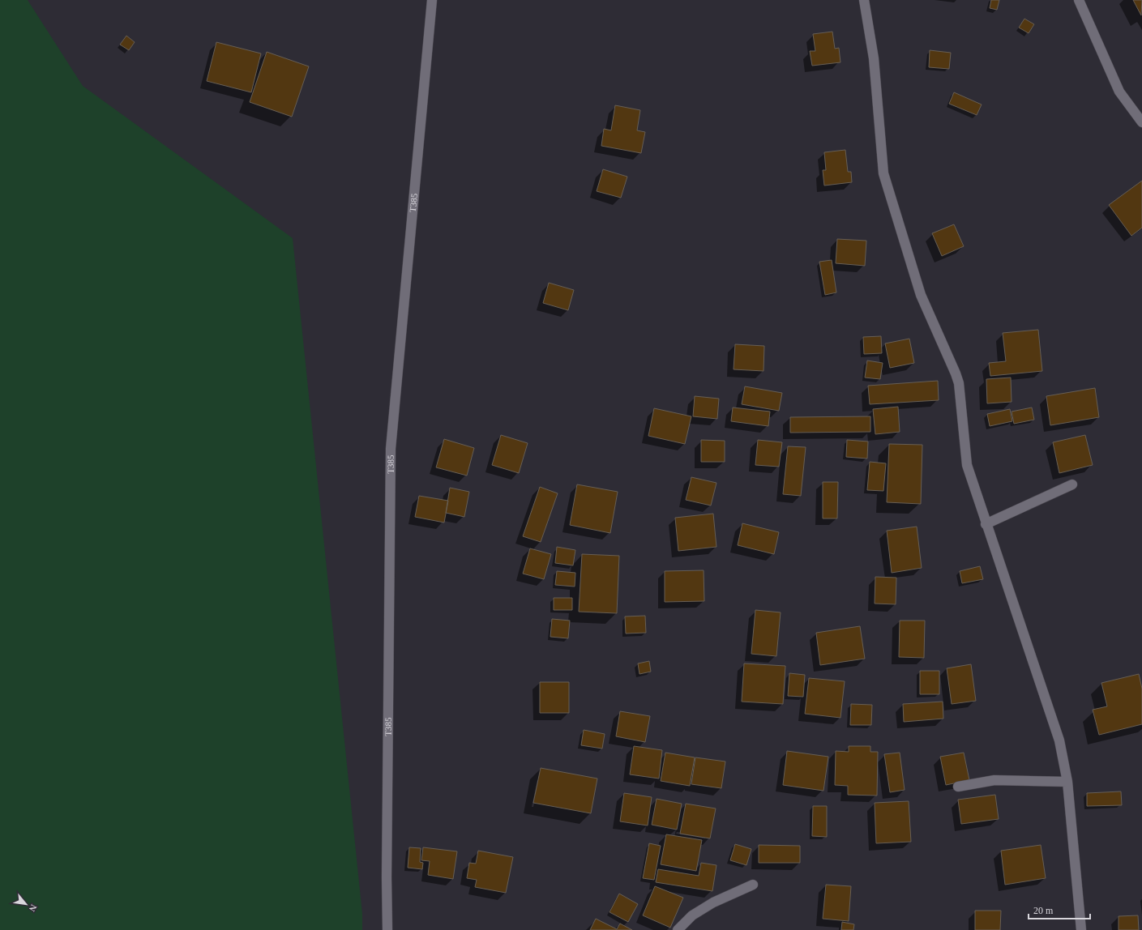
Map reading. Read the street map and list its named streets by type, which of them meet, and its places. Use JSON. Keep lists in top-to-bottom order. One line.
{"streets":{"street":["T385"]},"scale_bar":"20 m","north":"bottom right"}
